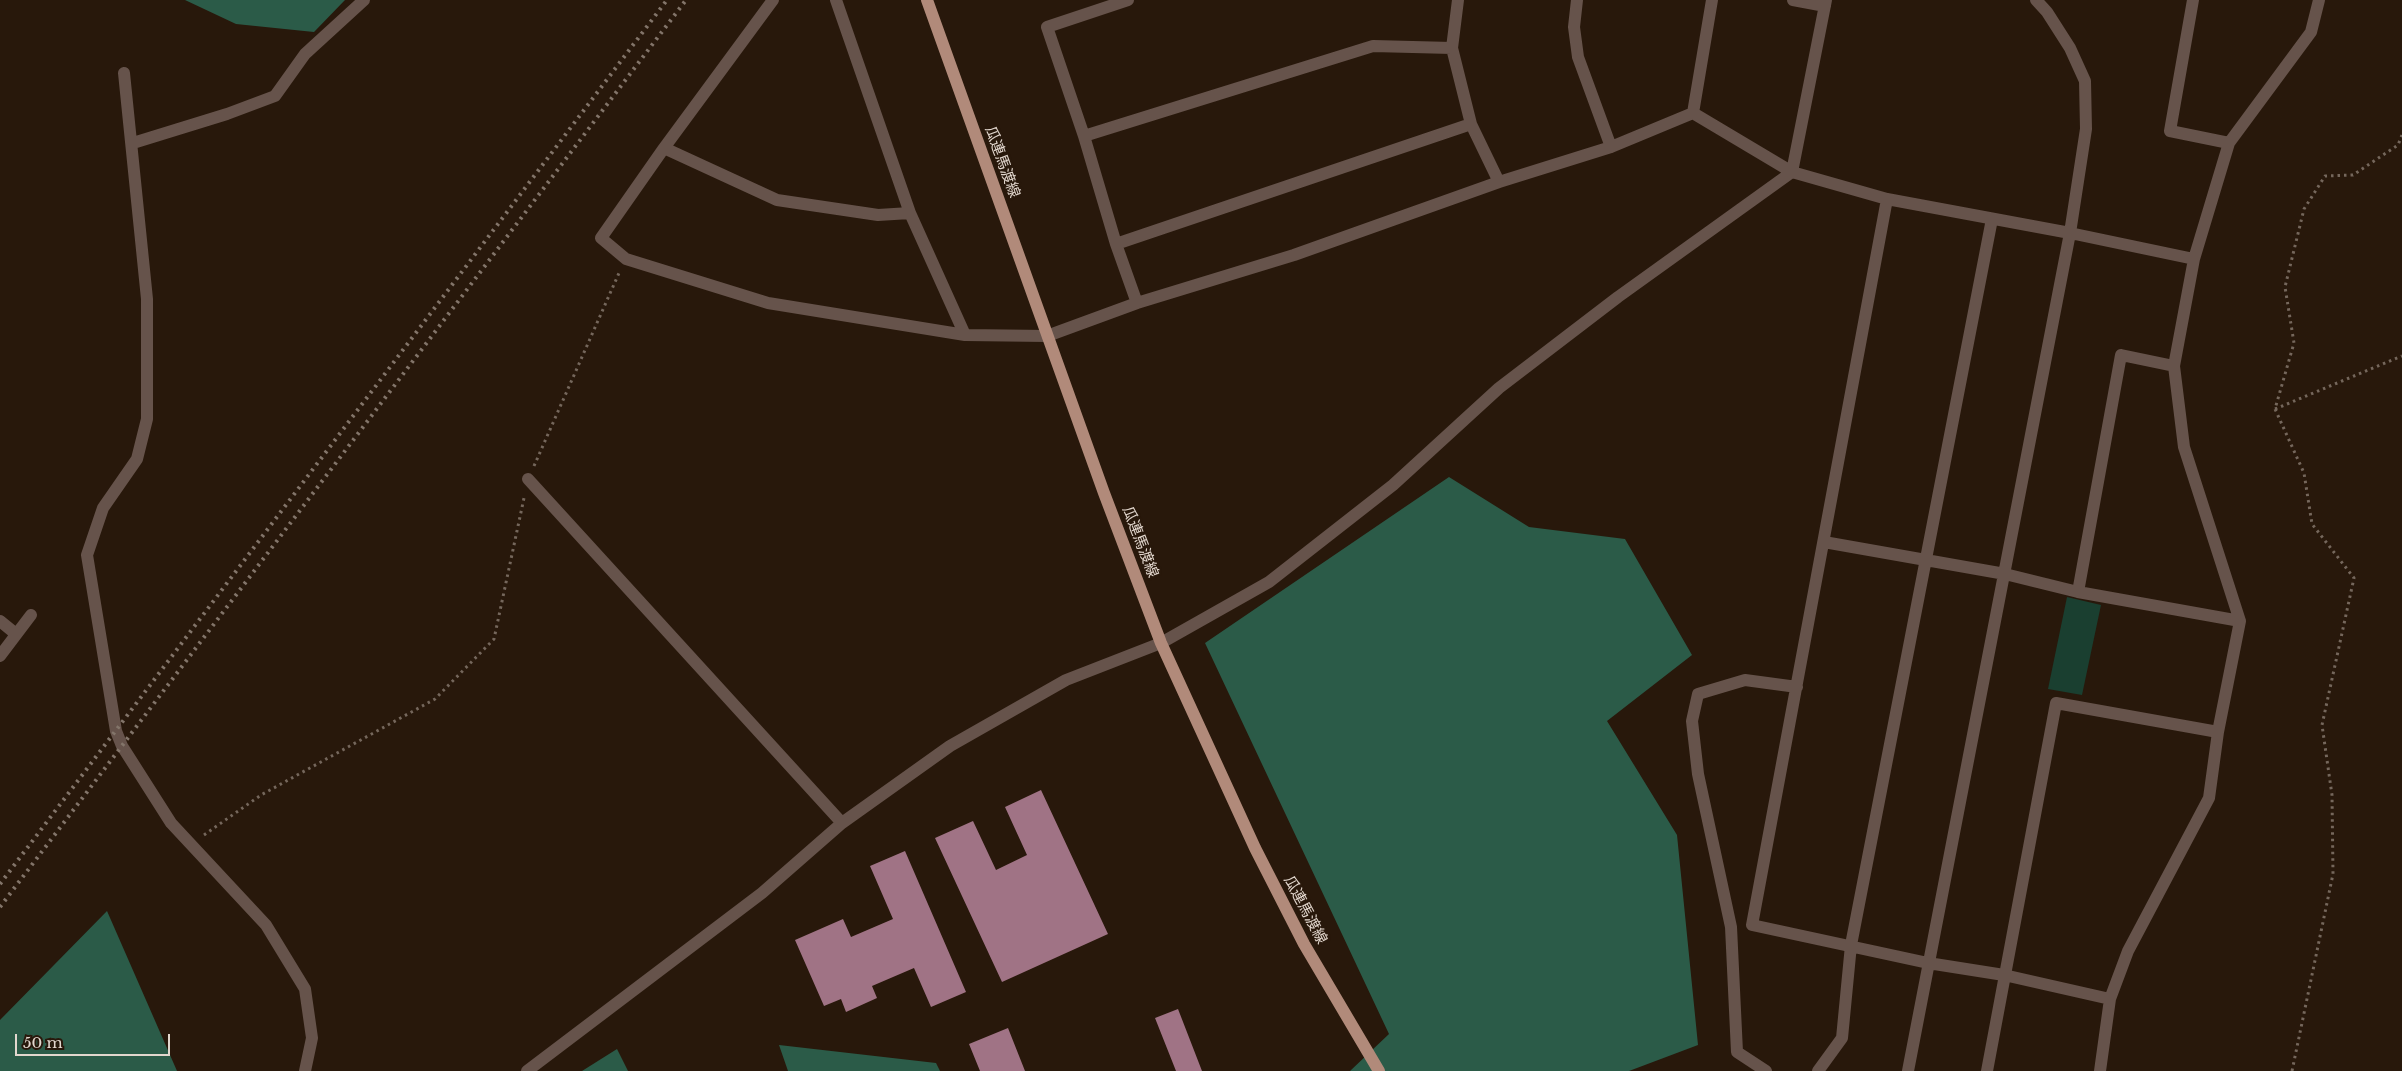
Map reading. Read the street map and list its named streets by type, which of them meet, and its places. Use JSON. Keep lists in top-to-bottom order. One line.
{"streets":{"main road":["瓜連馬渡線"]},"scale_bar":"50 m"}
